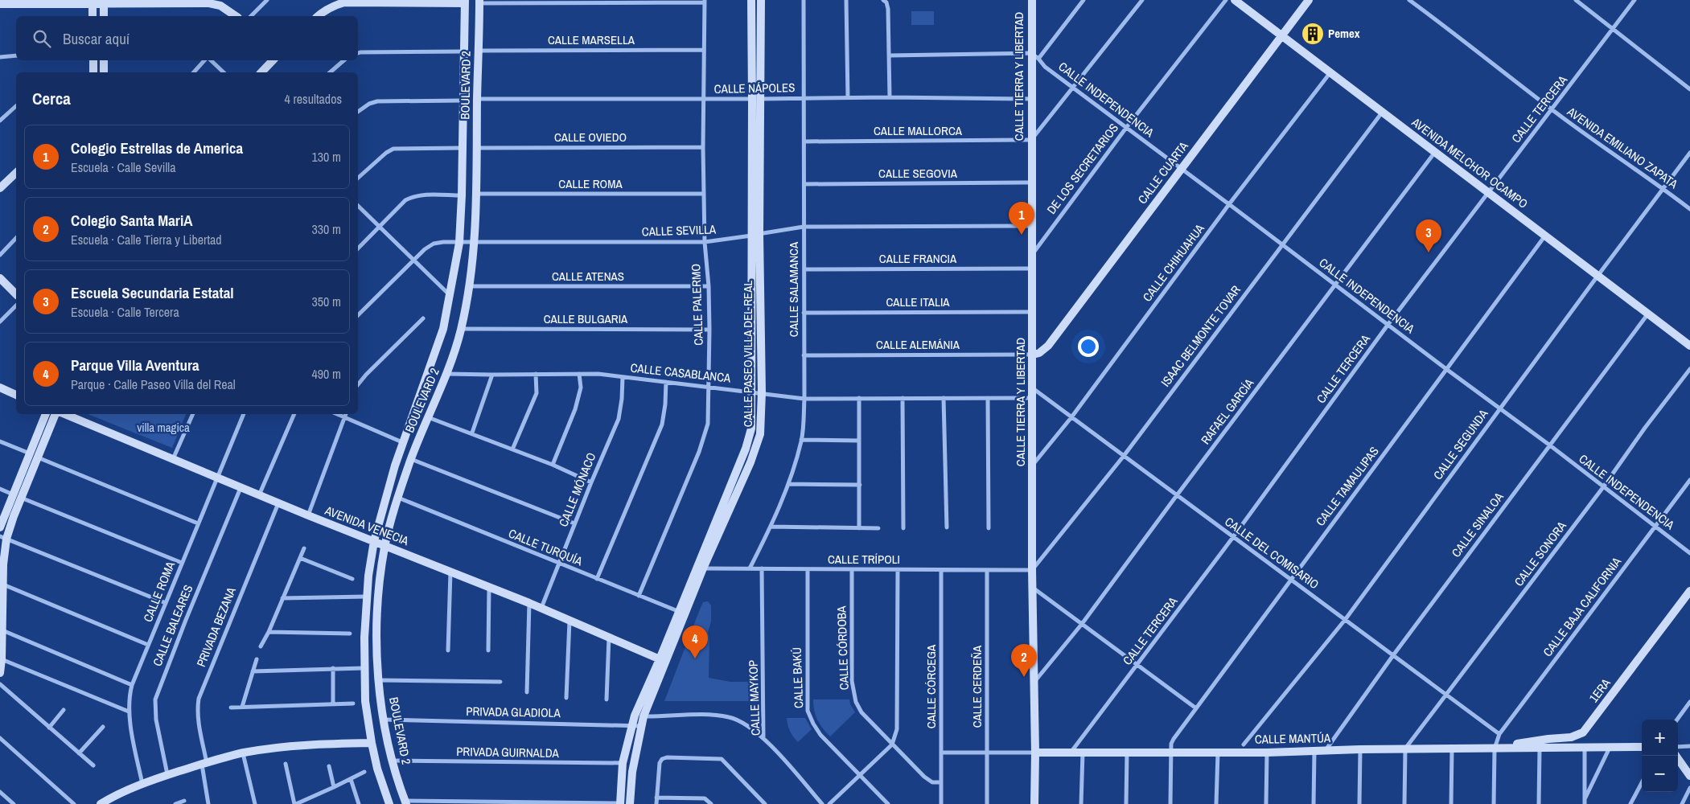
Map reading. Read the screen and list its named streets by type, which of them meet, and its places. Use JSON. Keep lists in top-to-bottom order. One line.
{"streets":{"street":["CALLE MARSELLA","CALLE TIERRA Y LIBERTAD","BOULEVARD 2","CALLE NÁPOLES","CALLE INDEPENDENCIA","CALLE TERCERA","CALLE MALLORCA","CALLE OVIEDO","AVENIDA EMILIANO ZAPATA","AVENIDA MELCHOR OCAMPO","DE LOS SECRETARIOS","CALLE CUARTA","CALLE SEGOVIA","CALLE ROMA","CALLE SEVILLA","CALLE FRANCIA","CALLE CHIHUAHUA","CALLE ATENAS","CALLE SALAMANCA","CALLE ITALIA","CALLE PALERMO","CALLE BULGARIA","ISAAC BELMONTE TOVAR","CALLE ALEMÁNIA","CALLE PASEO VILLA DEL REAL","CALLE CASABLANCA","RAFAEL GARCÍA","CALLE SEGUNDA","CALLE TAMAULIPAS","CALLE MÓNACO","CALLE SINALOA","AVENIDA VENECIA","CALLE TURQUÍA","CALLE DEL COMISARIO","CALLE SONORA","CALLE TRÍPOLI","CALLE BAJA CALIFORNIA","CALLE BALEARES","PRIVADA BEZANA","CALLE CÓRDOBA","CALLE BAKÚ","CALLE CÓRCEGA","CALLE CERDEÑA","1ERA","CALLE MAYKOP","PRIVADA GLADIOLA","CALLE MANTÚA","PRIVADA GUIRNALDA"]},"crossings":[["CALLE MARSELLA","BOULEVARD 2"],["CALLE MARSELLA","CALLE PALERMO"],["CALLE TIERRA Y LIBERTAD","CALLE NÁPOLES"],["CALLE TIERRA Y LIBERTAD","CALLE INDEPENDENCIA"],["CALLE TIERRA Y LIBERTAD","CALLE MALLORCA"],["CALLE TIERRA Y LIBERTAD","DE LOS SECRETARIOS"],["CALLE TIERRA Y LIBERTAD","CALLE CUARTA"],["CALLE TIERRA Y LIBERTAD","CALLE SEGOVIA"],["CALLE TIERRA Y LIBERTAD","CALLE SEVILLA"],["CALLE TIERRA Y LIBERTAD","CALLE FRANCIA"],["CALLE TIERRA Y LIBERTAD","CALLE CHIHUAHUA"],["CALLE TIERRA Y LIBERTAD","CALLE ITALIA"],["CALLE TIERRA Y LIBERTAD","ISAAC BELMONTE TOVAR"],["CALLE TIERRA Y LIBERTAD","CALLE ALEMÁNIA"],["CALLE TIERRA Y LIBERTAD","CALLE CASABLANCA"],["CALLE TIERRA Y LIBERTAD","RAFAEL GARCÍA"],["CALLE TIERRA Y LIBERTAD","CALLE DEL COMISARIO"],["CALLE TIERRA Y LIBERTAD","CALLE TRÍPOLI"],["CALLE TIERRA Y LIBERTAD","CALLE MANTÚA"],["BOULEVARD 2","CALLE NÁPOLES"],["BOULEVARD 2","CALLE OVIEDO"],["BOULEVARD 2","CALLE ROMA"],["BOULEVARD 2","CALLE SEVILLA"],["BOULEVARD 2","CALLE ATENAS"],["BOULEVARD 2","CALLE BULGARIA"],["BOULEVARD 2","CALLE CASABLANCA"],["BOULEVARD 2","AVENIDA VENECIA"],["BOULEVARD 2","CALLE TURQUÍA"],["BOULEVARD 2","PRIVADA GLADIOLA"],["BOULEVARD 2","PRIVADA GUIRNALDA"],["CALLE NÁPOLES","CALLE SALAMANCA"],["CALLE NÁPOLES","CALLE PALERMO"],["CALLE NÁPOLES","CALLE PASEO VILLA DEL REAL"],["CALLE INDEPENDENCIA","CALLE TERCERA"],["CALLE INDEPENDENCIA","DE LOS SECRETARIOS"],["CALLE INDEPENDENCIA","CALLE CUARTA"],["CALLE INDEPENDENCIA","CALLE CHIHUAHUA"],["CALLE INDEPENDENCIA","ISAAC BELMONTE TOVAR"],["CALLE INDEPENDENCIA","RAFAEL GARCÍA"],["CALLE INDEPENDENCIA","CALLE SEGUNDA"],["CALLE INDEPENDENCIA","CALLE TAMAULIPAS"],["CALLE INDEPENDENCIA","CALLE SINALOA"],["CALLE INDEPENDENCIA","CALLE SONORA"],["CALLE INDEPENDENCIA","CALLE BAJA CALIFORNIA"],["CALLE TERCERA","AVENIDA EMILIANO ZAPATA"],["CALLE TERCERA","AVENIDA MELCHOR OCAMPO"],["CALLE TERCERA","CALLE DEL COMISARIO"],["CALLE TERCERA","CALLE MANTÚA"],["CALLE MALLORCA","CALLE SALAMANCA"],["CALLE OVIEDO","CALLE PALERMO"],["AVENIDA EMILIANO ZAPATA","CALLE SEGUNDA"],["AVENIDA MELCHOR OCAMPO","CALLE CUARTA"],["AVENIDA MELCHOR OCAMPO","CALLE CHIHUAHUA"],["AVENIDA MELCHOR OCAMPO","ISAAC BELMONTE TOVAR"],["AVENIDA MELCHOR OCAMPO","RAFAEL GARCÍA"],["AVENIDA MELCHOR OCAMPO","CALLE SEGUNDA"],["AVENIDA MELCHOR OCAMPO","CALLE TAMAULIPAS"],["AVENIDA MELCHOR OCAMPO","CALLE SINALOA"],["CALLE CUARTA","CALLE ALEMÁNIA"],["CALLE SEGOVIA","CALLE SALAMANCA"],["CALLE ROMA","CALLE PALERMO"],["CALLE ROMA","AVENIDA VENECIA"],["CALLE SEVILLA","CALLE SALAMANCA"],["CALLE SEVILLA","CALLE PALERMO"],["CALLE SEVILLA","CALLE PASEO VILLA DEL REAL"],["CALLE FRANCIA","CALLE SALAMANCA"],["CALLE CHIHUAHUA","CALLE DEL COMISARIO"],["CALLE ATENAS","CALLE PALERMO"],["CALLE SALAMANCA","CALLE ITALIA"],["CALLE SALAMANCA","CALLE ALEMÁNIA"],["CALLE SALAMANCA","CALLE CASABLANCA"],["CALLE SALAMANCA","CALLE TRÍPOLI"],["CALLE PALERMO","CALLE BULGARIA"],["CALLE PALERMO","CALLE CASABLANCA"],["CALLE PALERMO","CALLE TURQUÍA"],["ISAAC BELMONTE TOVAR","CALLE DEL COMISARIO"],["ISAAC BELMONTE TOVAR","CALLE TRÍPOLI"],["CALLE PASEO VILLA DEL REAL","CALLE CASABLANCA"],["CALLE PASEO VILLA DEL REAL","AVENIDA VENECIA"],["CALLE PASEO VILLA DEL REAL","CALLE TURQUÍA"],["CALLE PASEO VILLA DEL REAL","CALLE TRÍPOLI"],["CALLE PASEO VILLA DEL REAL","PRIVADA GLADIOLA"],["CALLE PASEO VILLA DEL REAL","PRIVADA GUIRNALDA"],["CALLE CASABLANCA","CALLE MÓNACO"],["RAFAEL GARCÍA","CALLE DEL COMISARIO"],["CALLE SEGUNDA","CALLE DEL COMISARIO"],["CALLE TAMAULIPAS","CALLE DEL COMISARIO"],["CALLE TAMAULIPAS","CALLE MANTÚA"],["CALLE MÓNACO","AVENIDA VENECIA"],["CALLE MÓNACO","CALLE TURQUÍA"],["CALLE SINALOA","CALLE DEL COMISARIO"],["CALLE SINALOA","CALLE MANTÚA"],["AVENIDA VENECIA","CALLE BALEARES"],["AVENIDA VENECIA","PRIVADA BEZANA"],["CALLE DEL COMISARIO","CALLE SONORA"],["CALLE DEL COMISARIO","CALLE BAJA CALIFORNIA"],["CALLE SONORA","CALLE MANTÚA"],["CALLE TRÍPOLI","CALLE CÓRDOBA"],["CALLE TRÍPOLI","CALLE BAKÚ"],["CALLE TRÍPOLI","CALLE CÓRCEGA"],["CALLE TRÍPOLI","CALLE CERDEÑA"],["CALLE TRÍPOLI","CALLE MAYKOP"],["CALLE BAJA CALIFORNIA","1ERA"],["CALLE BAJA CALIFORNIA","CALLE MANTÚA"],["CALLE CÓRDOBA","CALLE CÓRCEGA"],["CALLE CÓRCEGA","CALLE MANTÚA"],["CALLE CERDEÑA","CALLE MANTÚA"],["1ERA","CALLE MANTÚA"]],"parks":["villa magica"],"places":{"building":["Pemex"]},"page":{"search":"Buscar aquí","heading":["Cerca","4 resultados"],"list":[{"mark":"1","name":"Colegio Estrellas de America","note":"Escuela · Calle Sevilla","value":"130 m"},{"mark":"2","name":"Colegio Santa MariA","note":"Escuela · Calle Tierra y Libertad","value":"330 m"},{"mark":"3","name":"Escuela Secundaria Estatal","note":"Escuela · Calle Tercera","value":"350 m"},{"mark":"4","name":"Parque Villa Aventura","note":"Parque · Calle Paseo Villa del Real","value":"490 m"}],"pins":["1","3","4","2"],"map_buttons":["+","−"]}}
